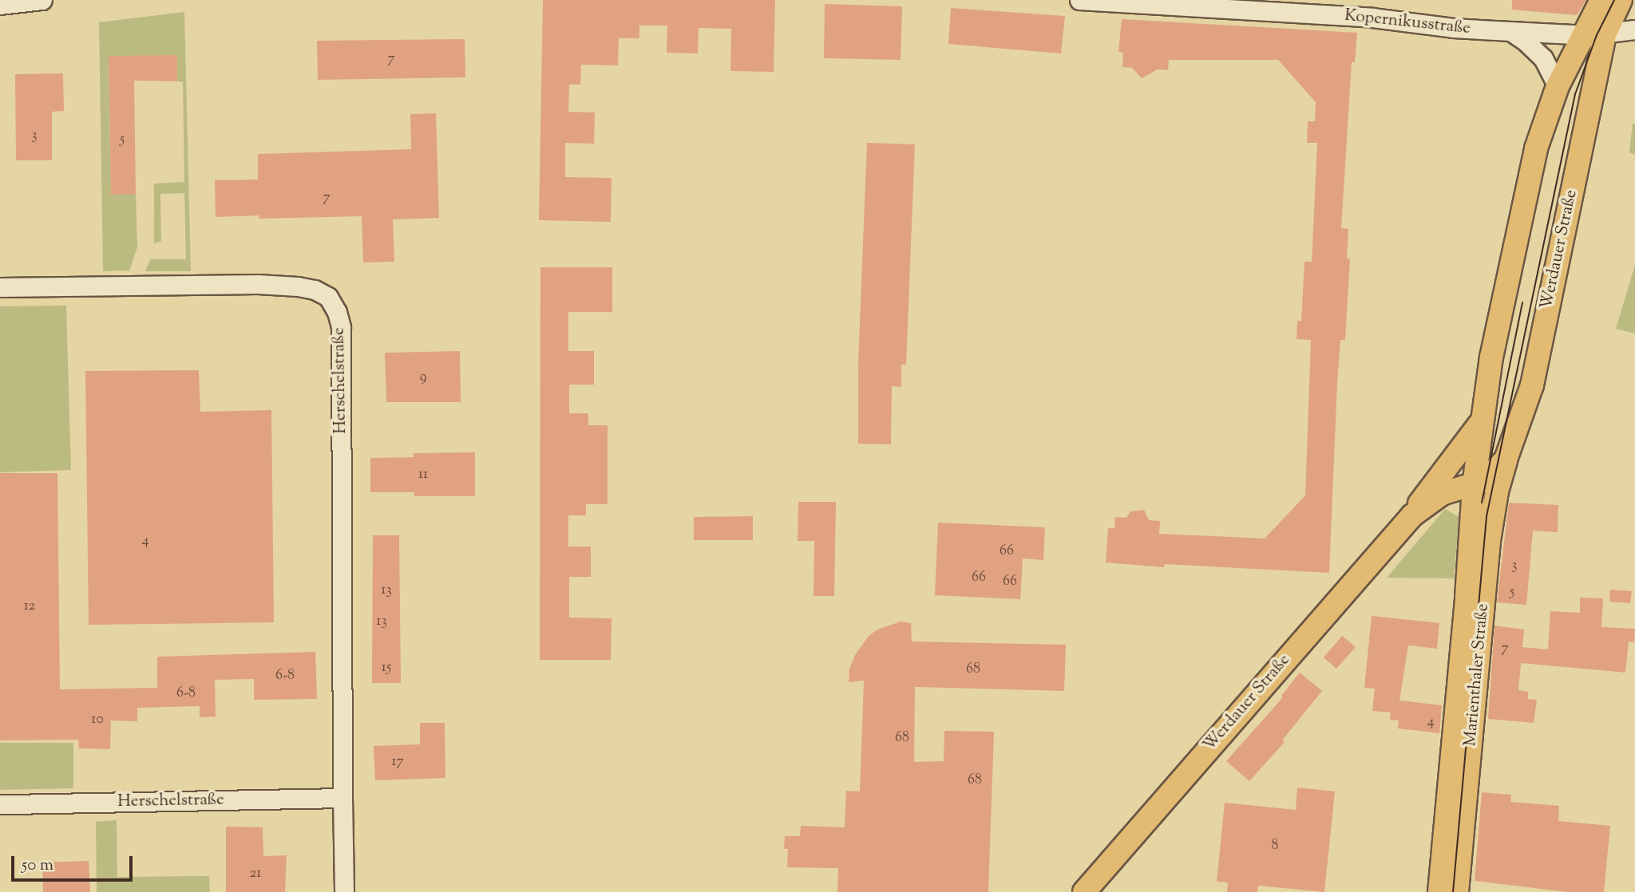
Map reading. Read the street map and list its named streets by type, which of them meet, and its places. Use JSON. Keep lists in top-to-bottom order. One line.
{"streets":{"main road":["Werdauer Straße","Marienthaler Straße"],"street":["Kopernikusstraße","Herschelstraße"]},"crossings":[["Kopernikusstraße","Werdauer Straße"],["Werdauer Straße","Marienthaler Straße"]],"house_numbers":["7","3","5","7","9","11","4","66","3","66","66","13","5","12","13","7","15","68","6-8","6-8","10","4","68","17","68","8","21"],"scale_bar":"50 m"}
